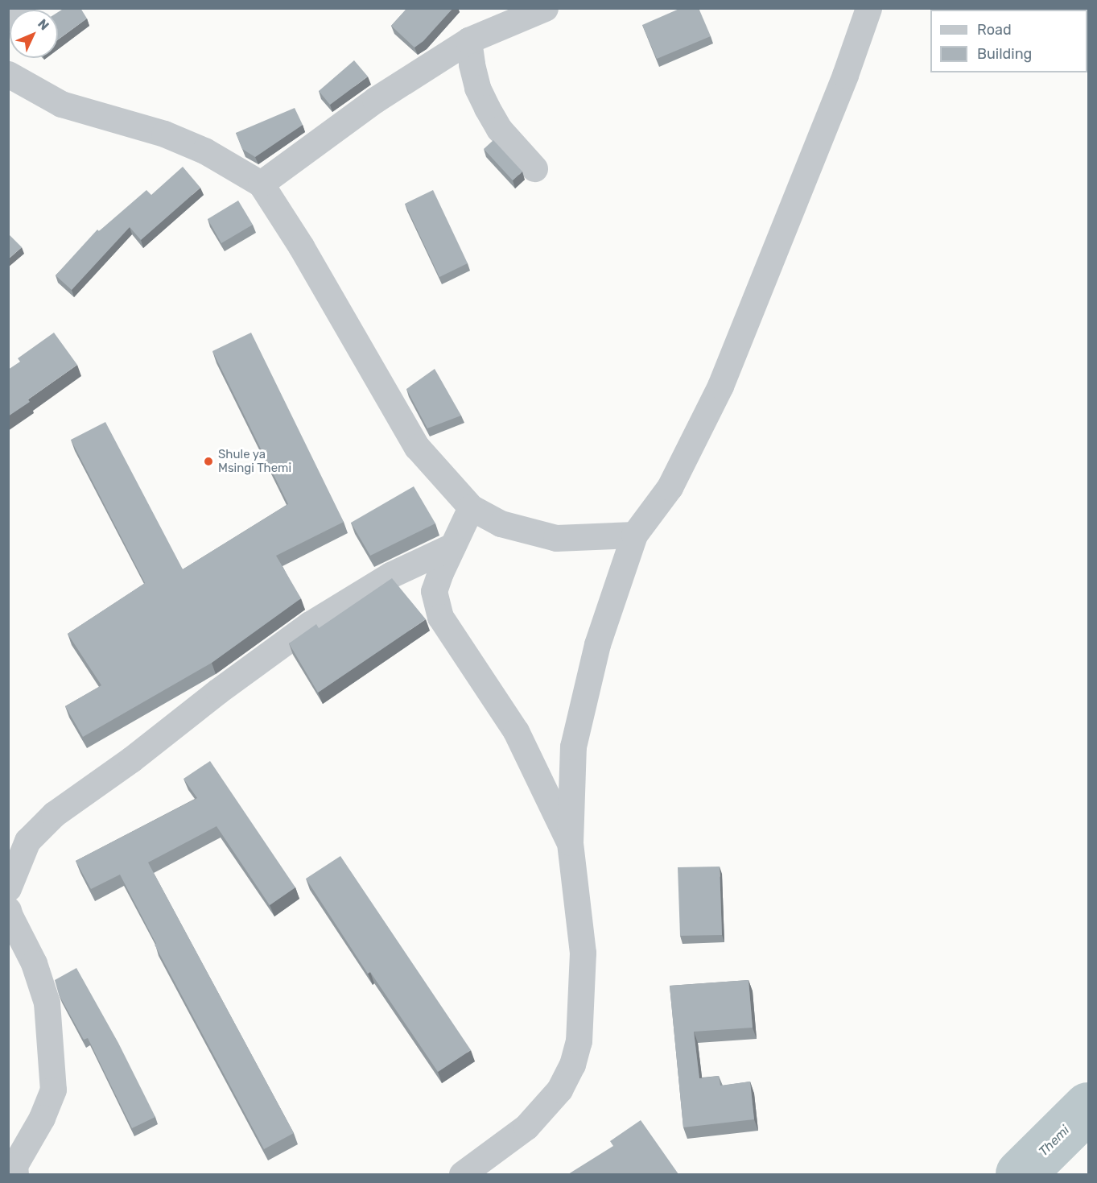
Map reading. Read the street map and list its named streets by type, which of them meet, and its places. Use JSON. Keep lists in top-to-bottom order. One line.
{"water":["Themi"],"places":["Shule ya Msingi Themi"],"legend":["Road","Building"],"north":"top right"}
